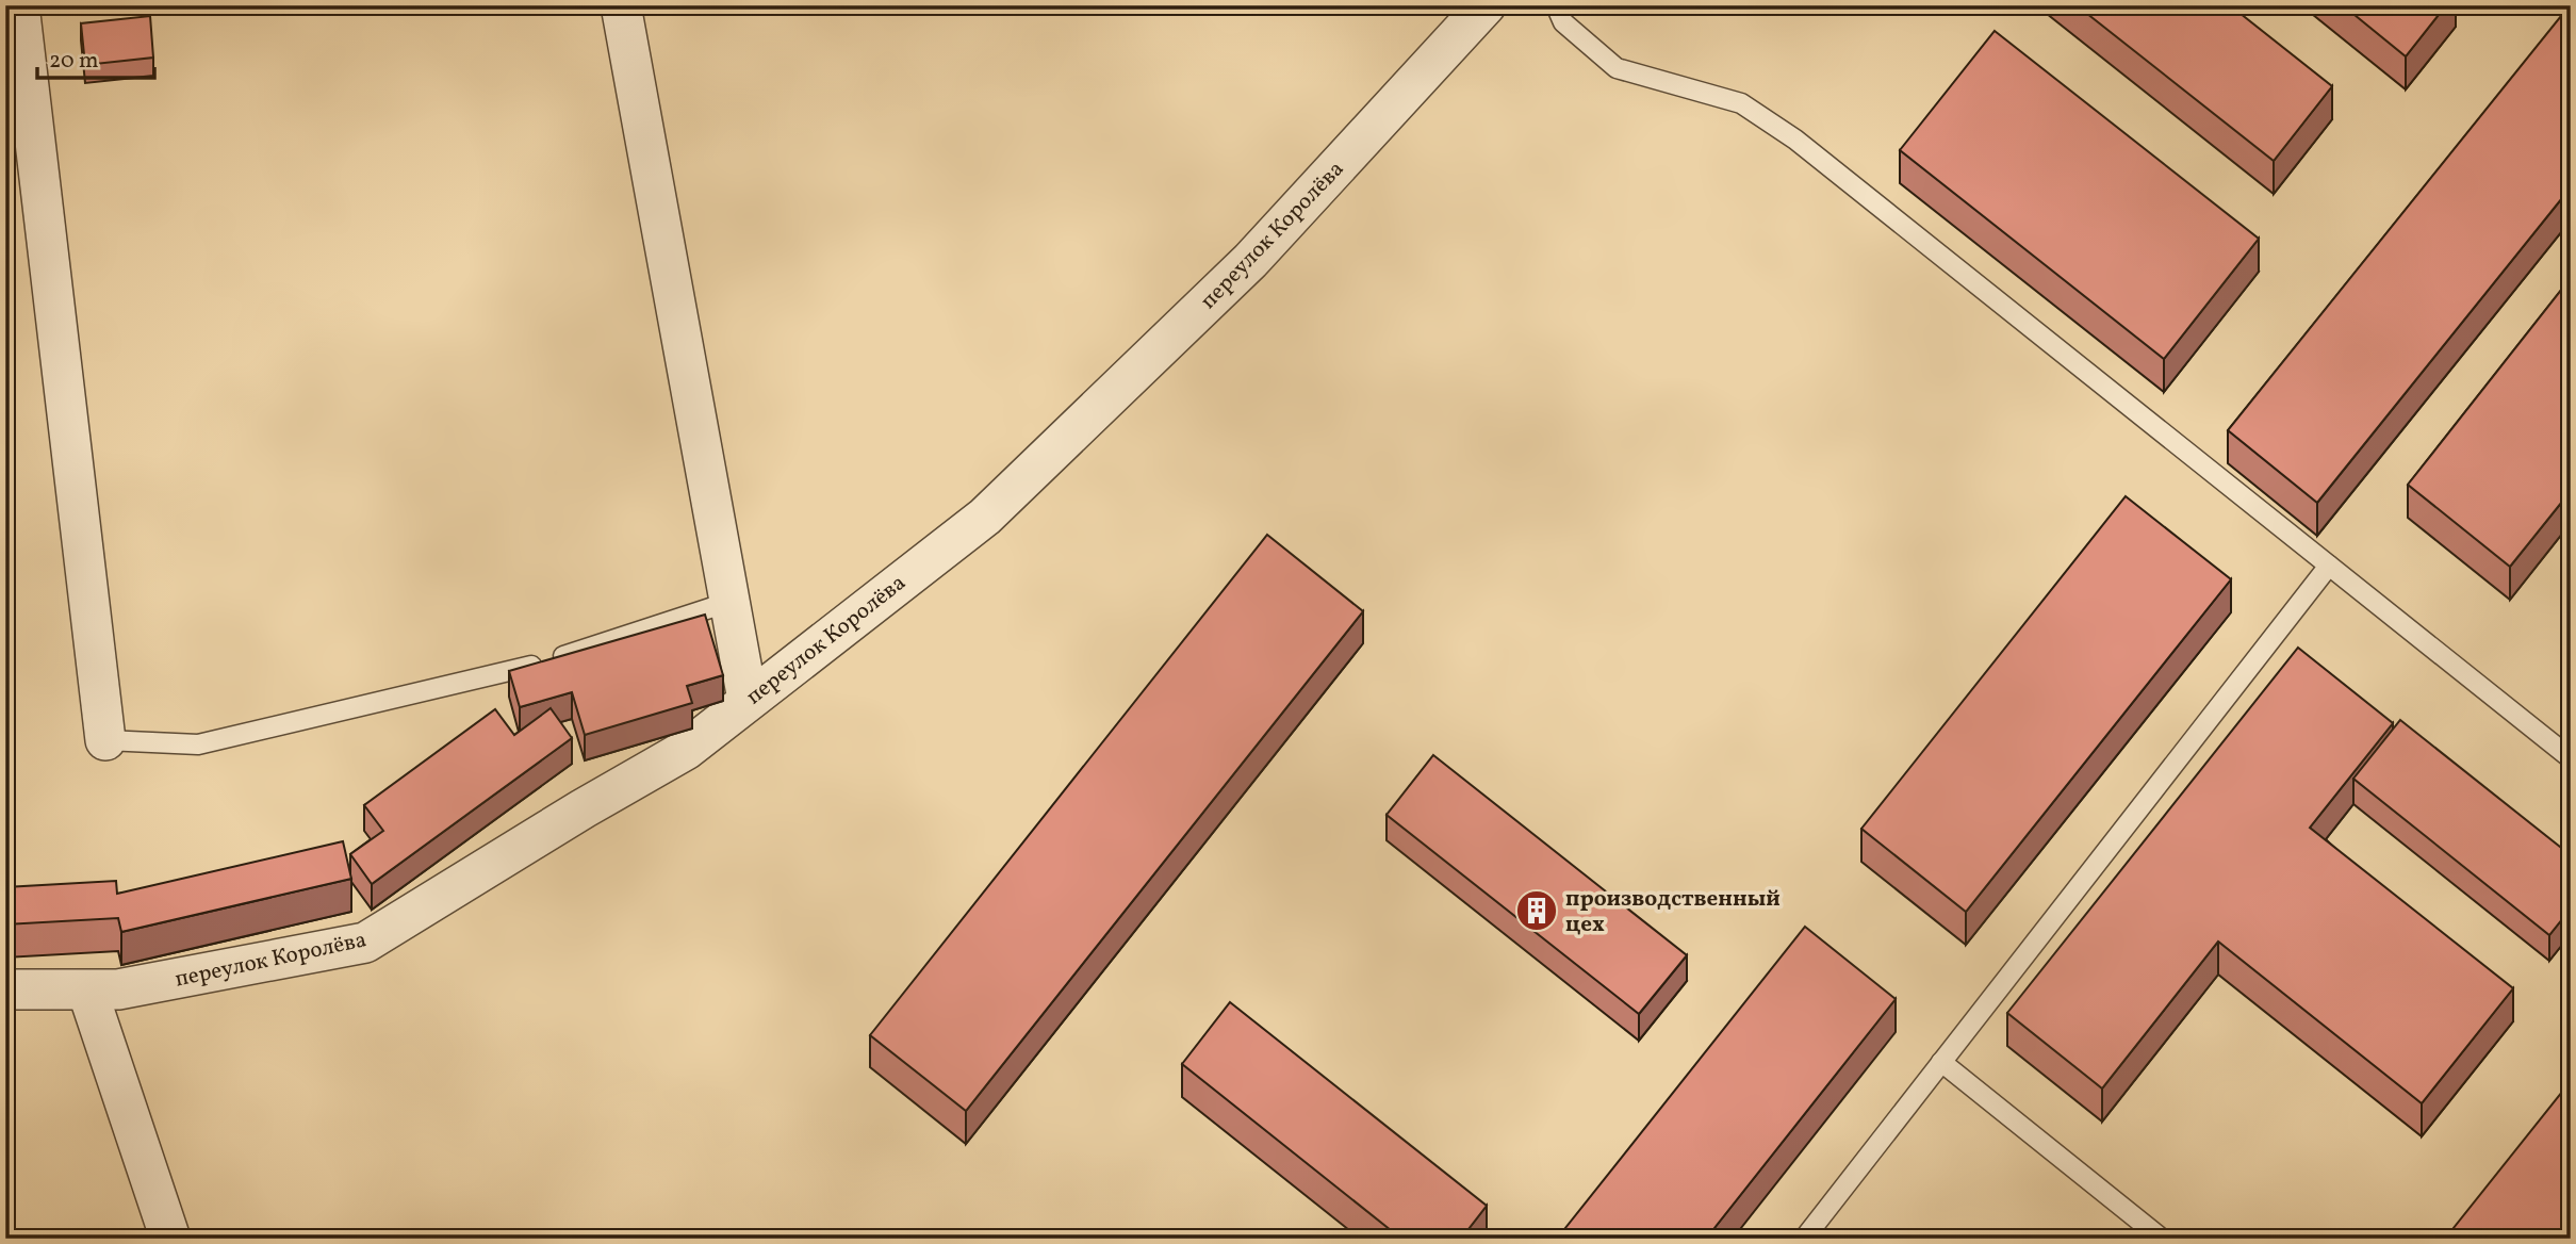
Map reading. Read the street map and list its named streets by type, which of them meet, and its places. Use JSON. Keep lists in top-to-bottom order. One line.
{"streets":{"street":["переулок Королёва"]},"places":{"building":["производственный цех"]},"scale_bar":"20 m"}
